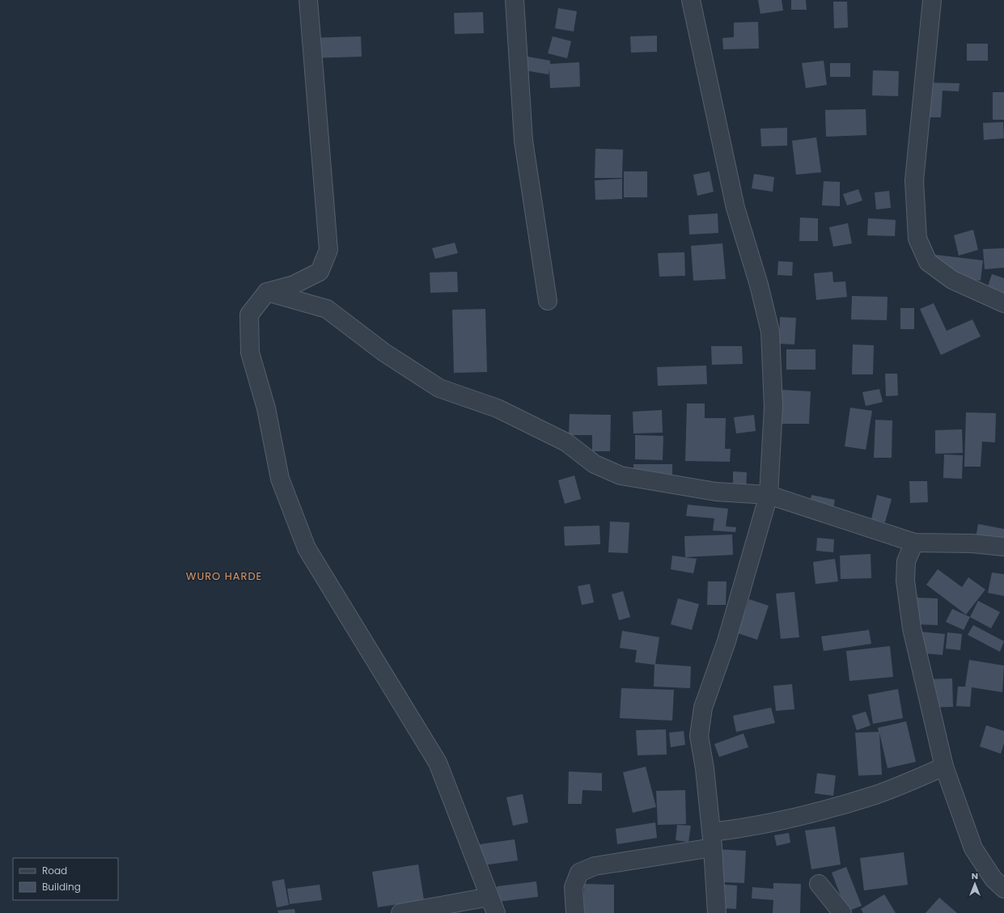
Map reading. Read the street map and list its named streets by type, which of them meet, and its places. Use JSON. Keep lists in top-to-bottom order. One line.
{"districts":["WURO HARDE"],"legend":["Road","Building"],"north":"top"}
